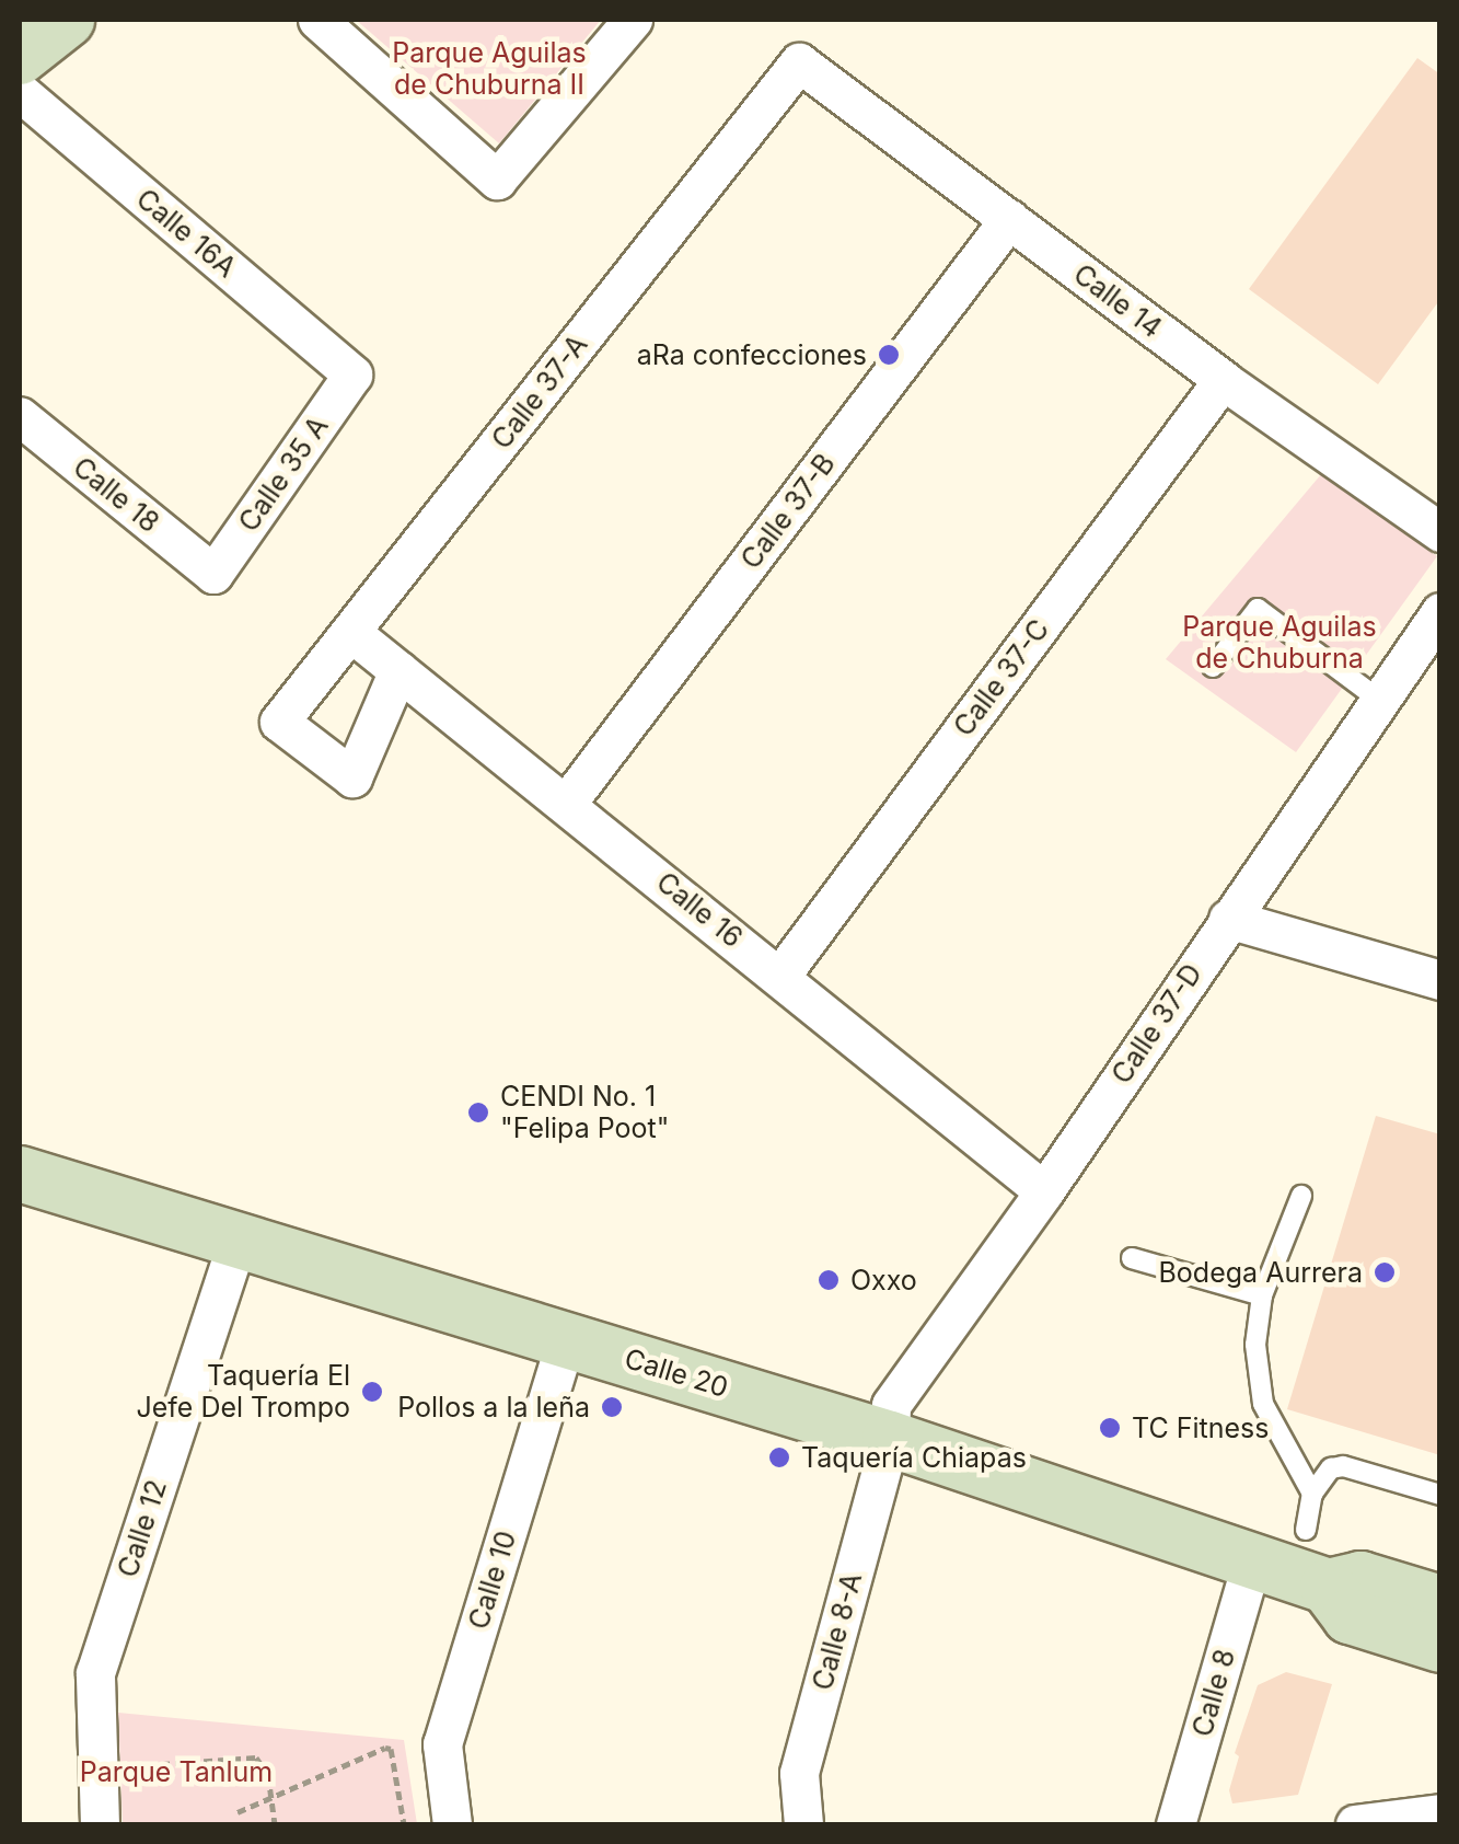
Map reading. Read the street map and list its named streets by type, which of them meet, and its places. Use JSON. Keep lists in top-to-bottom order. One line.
{"streets":{"street":["Calle 16A","Calle 14","Calle 37-A","Calle 35 A","Calle 18","Calle 37-B","Calle 37-C","Calle 16","Calle 37-D","Calle 20","Calle 12","Calle 10","Calle 8-A","Calle 8"]},"crossings":[["Calle 16A","Calle 35 A"],["Calle 14","Calle 37-A"],["Calle 14","Calle 37-B"],["Calle 14","Calle 37-C"],["Calle 37-A","Calle 16"],["Calle 35 A","Calle 18"],["Calle 37-B","Calle 16"],["Calle 37-C","Calle 16"],["Calle 16","Calle 37-D"],["Calle 37-D","Calle 20"],["Calle 37-D","Calle 8-A"],["Calle 20","Calle 12"],["Calle 20","Calle 10"],["Calle 20","Calle 8-A"],["Calle 20","Calle 8"]],"parks":["Parque Aguilas de Chuburna II","Parque Aguilas de Chuburna","Parque Tanlum"],"places":["aRa confecciones","CENDI No. 1 \"Felipa Poot\"","Bodega Aurrera","Oxxo","Taquería El Jefe Del Trompo","Pollos a la leña","TC Fitness","Taquería Chiapas"]}
